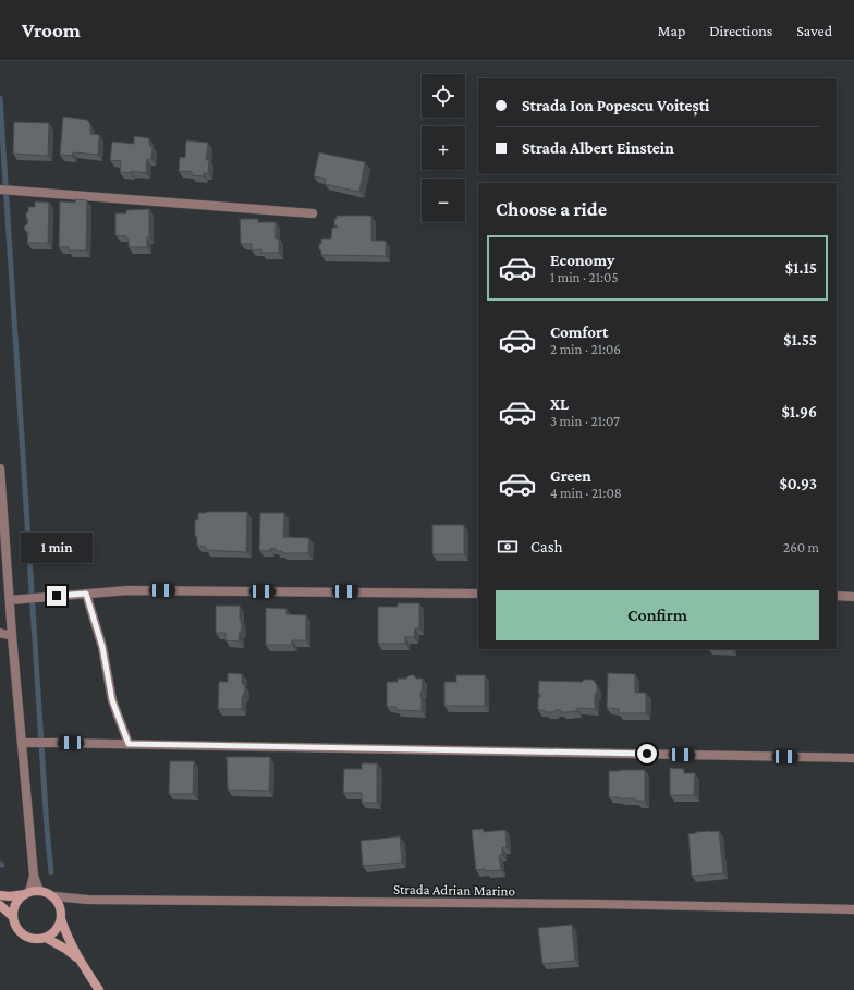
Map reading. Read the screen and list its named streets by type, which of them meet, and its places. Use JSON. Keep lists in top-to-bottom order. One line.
{"streets":{"street":["Strada Adrian Marino"]},"page":{"header":"Vroom","nav":["Map","Directions","Saved"],"map_buttons":["+","−"],"banner":["Strada Ion Popescu Voitești","Strada Albert Einstein"],"heading":"Choose a ride","list":[{"name":"Economy","note":"1 min · 21:05","value":"$1.15"},{"name":"Comfort","note":"2 min · 21:06","value":"$1.55"},{"name":"XL","note":"3 min · 21:07","value":"$1.96"},{"name":"Green","note":"4 min · 21:08","value":"$0.93"}],"pay":["Cash","260 m"],"bubble":"1 min","buttons":"Confirm"}}
